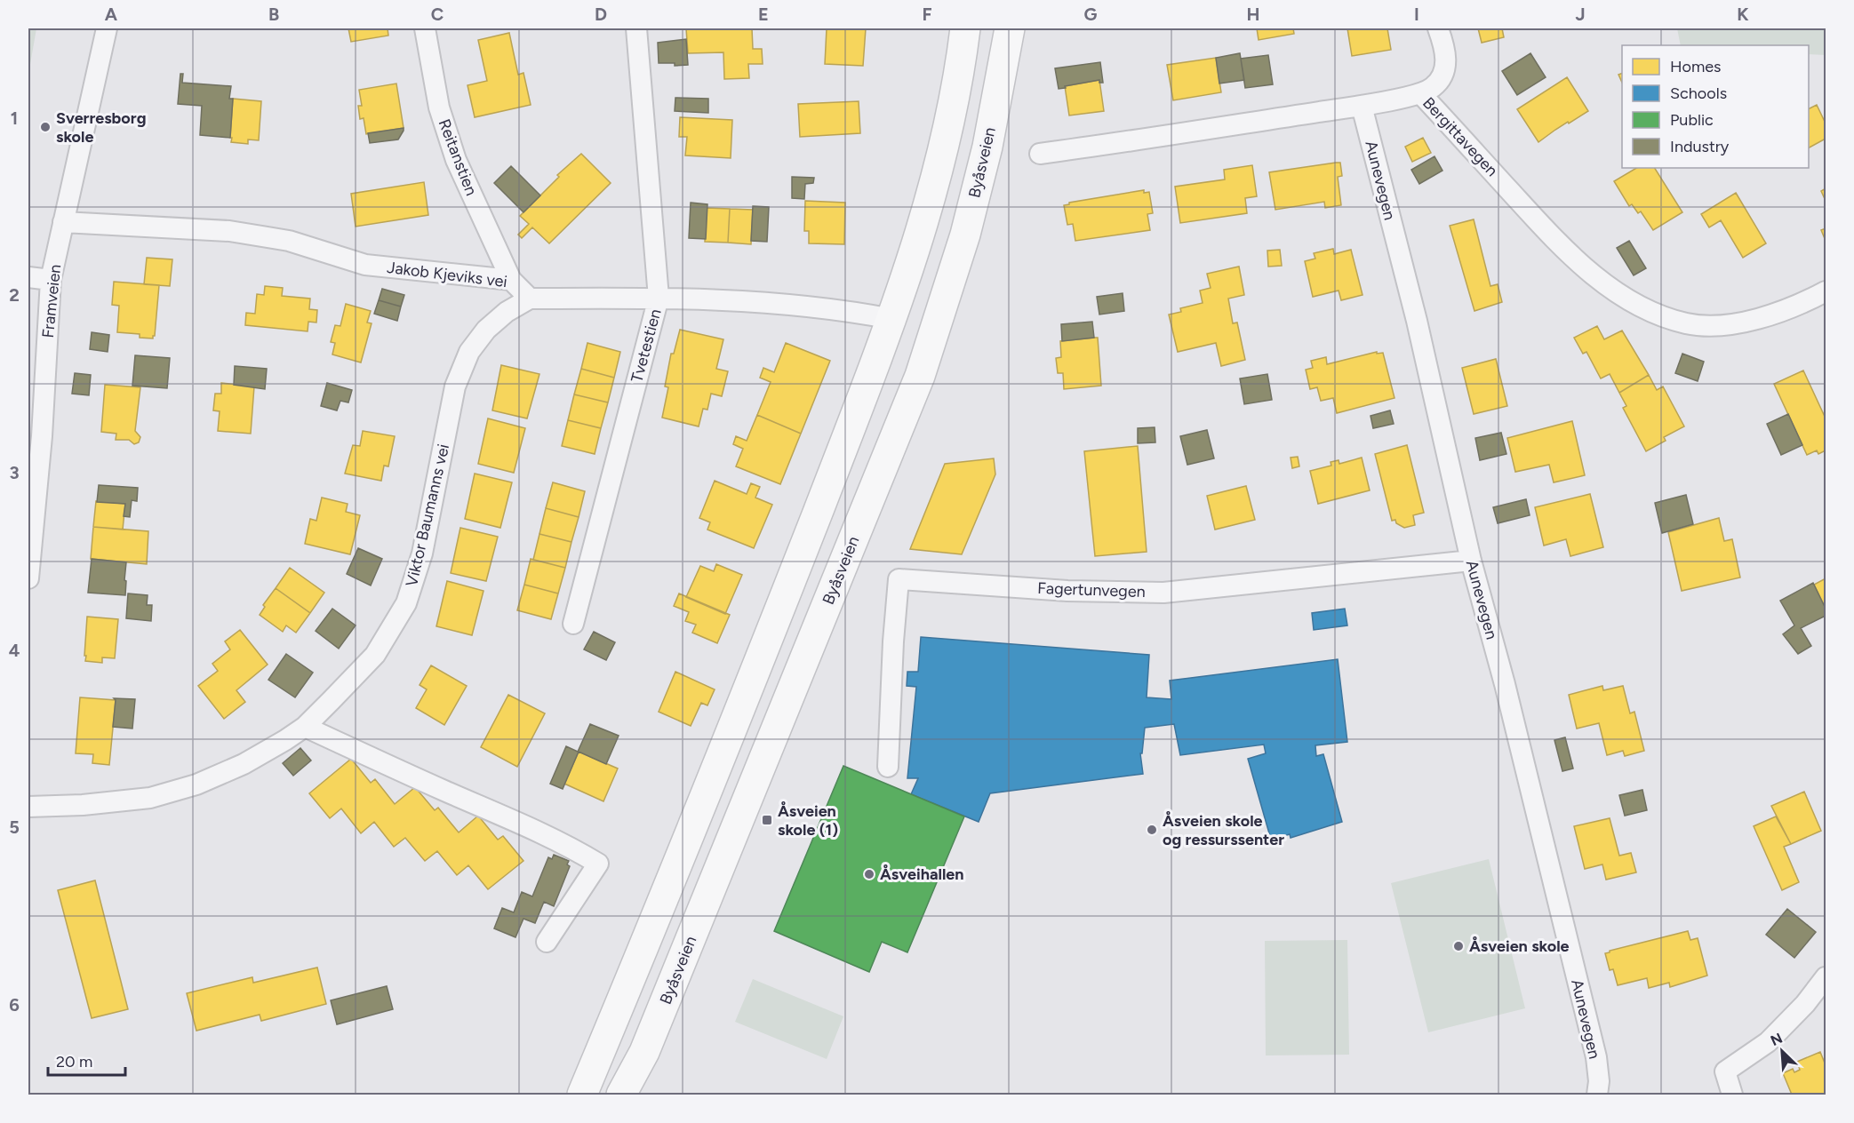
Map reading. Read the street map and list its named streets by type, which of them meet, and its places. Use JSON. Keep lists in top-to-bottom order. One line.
{"streets":{"main road":["Byåsveien"],"street":["Bergittavegen","Reitanstien","Aunevegen","Jakob Kjeviks vei","Framveien","Tvetestien","Viktor Baumanns vei","Fagertunvegen"]},"crossings":[["Bergittavegen","Aunevegen"],["Reitanstien","Jakob Kjeviks vei"],["Aunevegen","Fagertunvegen"],["Jakob Kjeviks vei","Framveien"],["Jakob Kjeviks vei","Viktor Baumanns vei"]],"places":{"other":["Sverresborg skole","Åsveien skole og ressurssenter","Åsveihallen","Åsveien skole"],"transit":["Åsveien skole (1)"]},"legend":["Homes","Schools","Public","Industry"],"scale_bar":"20 m","north":"top left","grid":{"columns":["A","B","C","D","E","F","G","H","I","J","K"],"rows":["1","2","3","4","5","6"]}}
